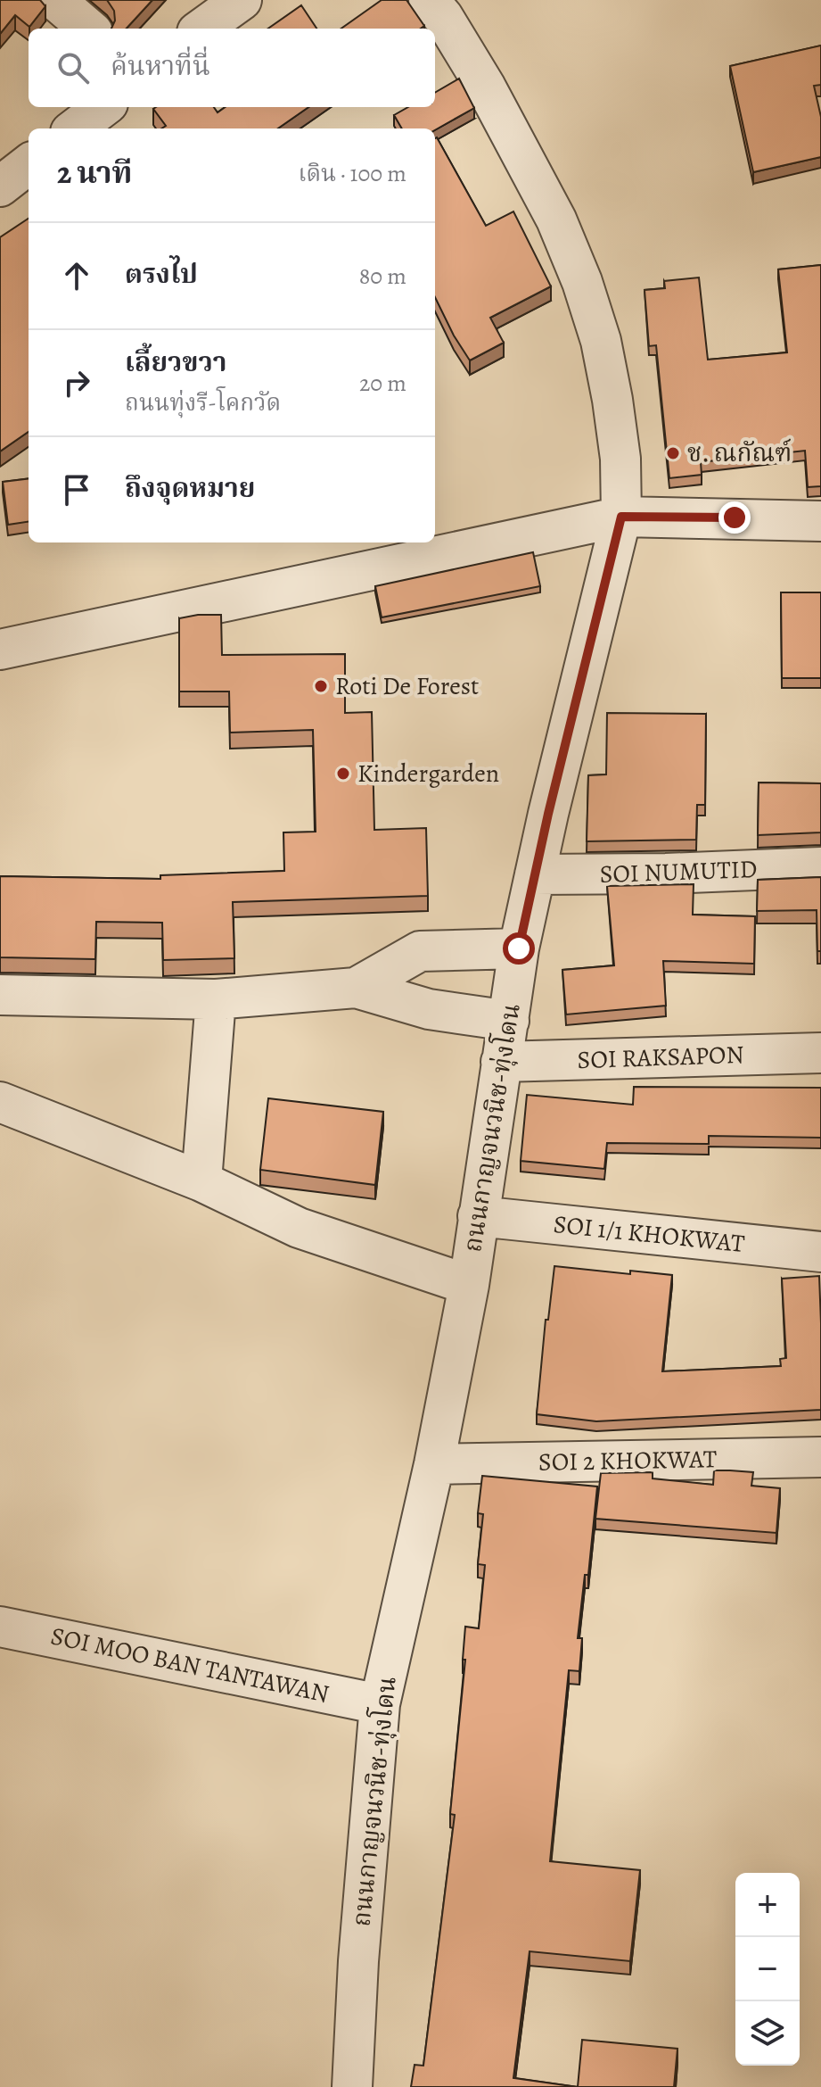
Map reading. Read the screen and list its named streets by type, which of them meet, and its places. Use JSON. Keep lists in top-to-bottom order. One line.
{"streets":{"street":["SOI NUMUTID","SOI RAKSAPON","ถนนกาญจนวนิช-ทุ่งโดน","SOI 1/1 KHOKWAT","SOI 2 KHOKWAT","SOI MOO BAN TANTAWAN"]},"crossings":[["SOI NUMUTID","ถนนกาญจนวนิช-ทุ่งโดน"],["SOI RAKSAPON","ถนนกาญจนวนิช-ทุ่งโดน"],["ถนนกาญจนวนิช-ทุ่งโดน","SOI 1/1 KHOKWAT"],["ถนนกาญจนวนิช-ทุ่งโดน","SOI 2 KHOKWAT"],["ถนนกาญจนวนิช-ทุ่งโดน","SOI MOO BAN TANTAWAN"]],"places":["ช. ณกัณฑ์","Roti De Forest","Kindergarden"],"page":{"search":"ค้นหาที่นี่","heading":["2 นาที","เดิน · 100 m"],"list":[["ตรงไป","80 m"],["เลี้ยวขวา","ถนนทุ่งรี-โคกวัด","20 m"],"ถึงจุดหมาย"],"map_buttons":["+","−"]}}
